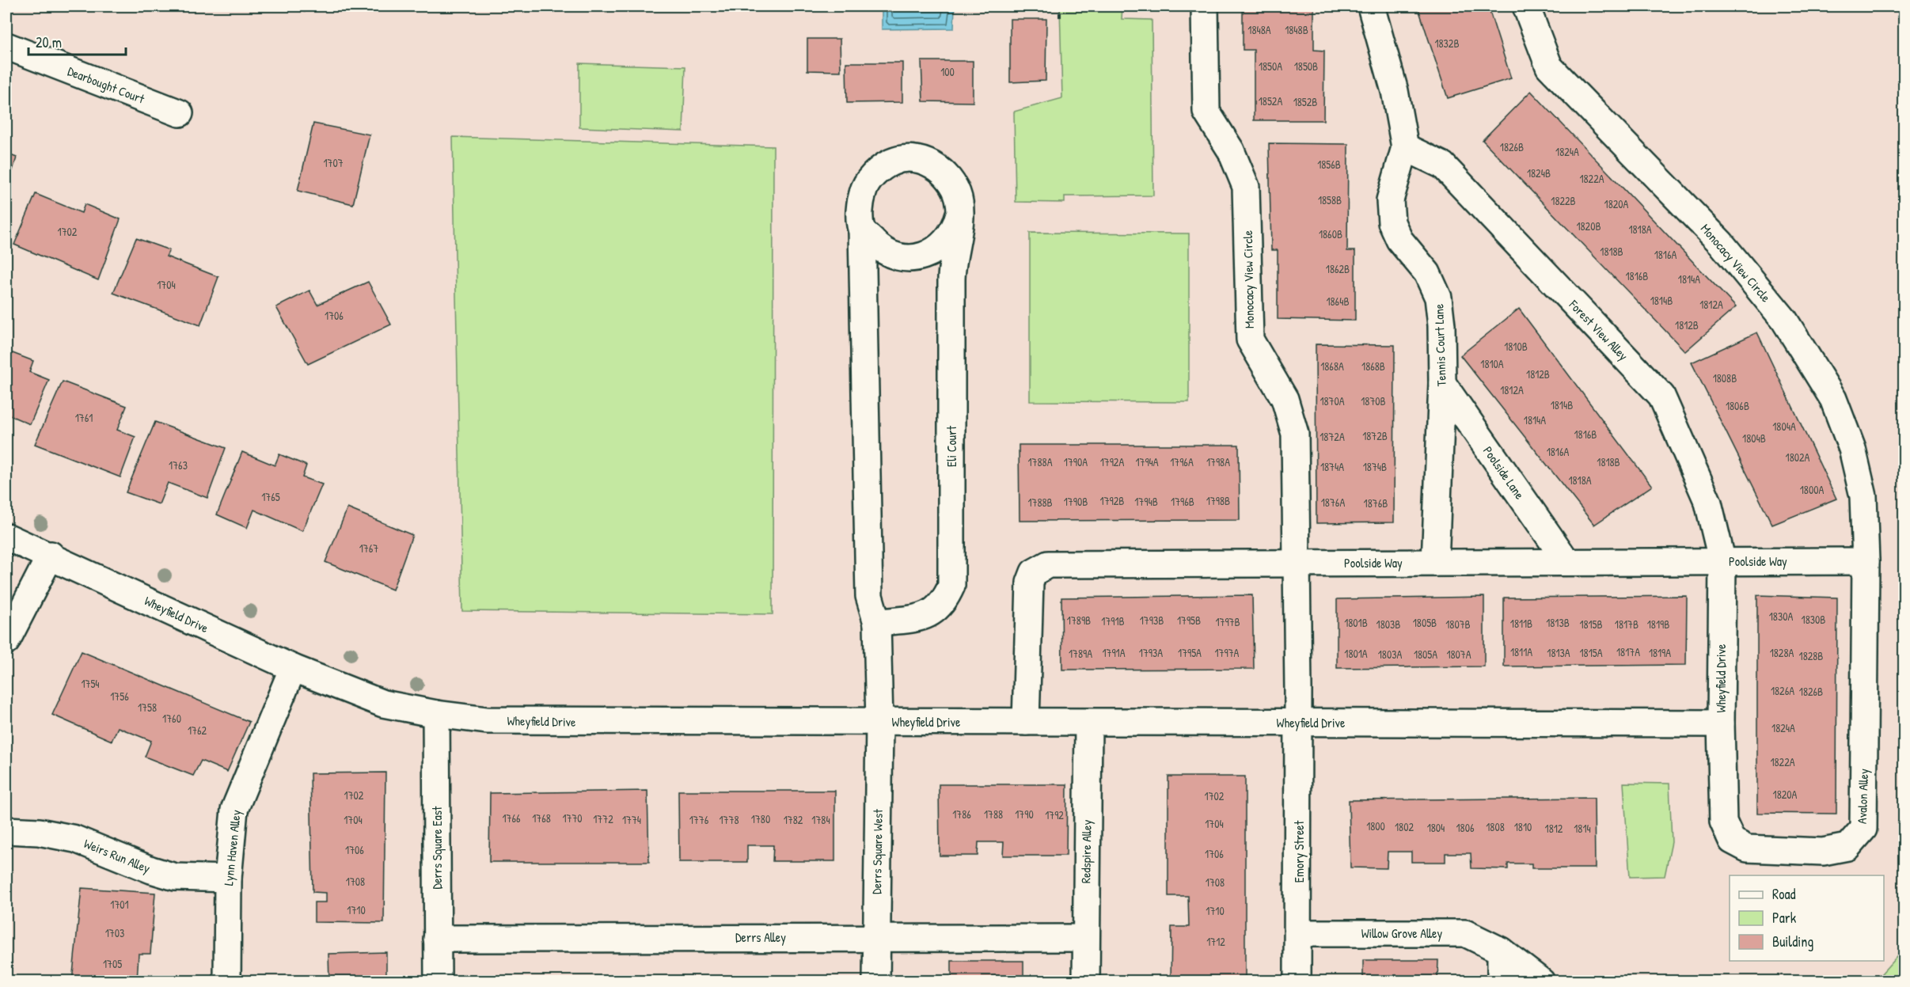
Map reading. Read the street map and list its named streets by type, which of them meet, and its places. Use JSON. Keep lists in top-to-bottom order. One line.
{"streets":{"street":["Dearbought Court","Monocacy View Circle","Forest View Alley","Tennis Court Lane","Eli Court","Poolside Lane","Poolside Way","Wheyfield Drive","Avalon Alley","Lynn Haven Alley","Derrs Square East","Derrs Square West","Redspire Alley","Emory Street","Weirs Run Alley","Willow Grove Alley","Derrs Alley"]},"crossings":[["Monocacy View Circle","Poolside Way"],["Monocacy View Circle","Wheyfield Drive"],["Monocacy View Circle","Avalon Alley"],["Monocacy View Circle","Emory Street"],["Forest View Alley","Tennis Court Lane"],["Forest View Alley","Poolside Way"],["Forest View Alley","Wheyfield Drive"],["Tennis Court Lane","Poolside Lane"],["Tennis Court Lane","Poolside Way"],["Eli Court","Wheyfield Drive"],["Eli Court","Derrs Square West"],["Poolside Lane","Poolside Way"],["Poolside Way","Wheyfield Drive"],["Poolside Way","Avalon Alley"],["Wheyfield Drive","Avalon Alley"],["Wheyfield Drive","Lynn Haven Alley"],["Wheyfield Drive","Derrs Square East"],["Wheyfield Drive","Derrs Square West"],["Wheyfield Drive","Redspire Alley"],["Wheyfield Drive","Emory Street"],["Lynn Haven Alley","Weirs Run Alley"],["Derrs Square East","Derrs Alley"],["Derrs Square West","Derrs Alley"],["Redspire Alley","Derrs Alley"],["Emory Street","Willow Grove Alley"]],"house_numbers":["1848A","1848B","1832B","1850A","1850B","100","1852A","1852B","1826B","1824A","1707","1856B","1824B","1822A","1858B","1822B","1820A","1820B","1818A","1702","1860B","1818B","1816A","1862B","1816B","1814A","1704","1814B","1864B","1812A","1706","1812B","1810B","1810A","1868A","1868B","1812B","1808B","1812A","1870A","1870B","1814B","1806B","1761","1814A","1804A","1816B","1872B","1872A","1804B","1816A","1802A","1788A","1790A","1792A","1794A","1796A","1798A","1818B","1763","1874A","1874B","1818A","1800A","1765","1792B","1798B","1790B","1794B","1796B","1788B","1876A","1876B","1767","1830A","1830B","1789B","1793B","1795B","1791B","1797B","1801B","1805B","1813B","1811B","1803B","1807B","1815B","1817B","1819B","1811A","1817A","1791A","1793A","1795A","1797A","1813A","1815A","1819A","1828A","1789A","1801A","1803A","1805A","1807A","1828B","1754","1826A","1826B","1756","1758","1760","1824A","1762","1822A","1820A","1702","1702","1786","1788","1790","1792","1766","1768","1770","1772","1780","1704","1774","1776","1778","1782","1784","1704","1800","1802","1808","1810","1804","1806","1812","1814","1706","1706","1708","1708","1701","1710","1710","1703","1712","1705"],"legend":["Road","Park","Building"],"scale_bar":"20 m"}
